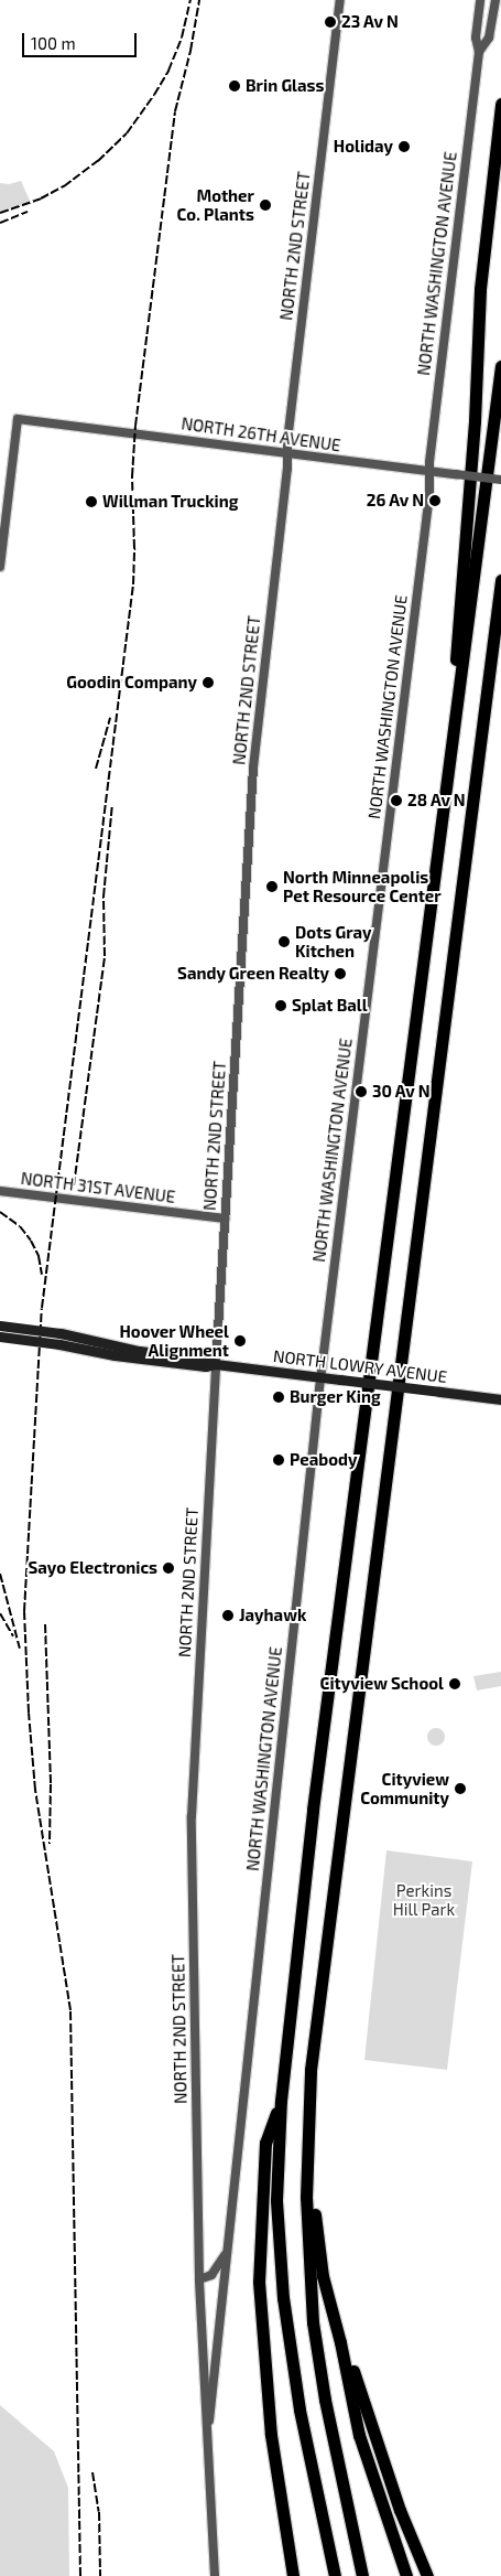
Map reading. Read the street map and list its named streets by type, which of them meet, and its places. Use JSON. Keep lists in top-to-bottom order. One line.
{"streets":{"main road":["NORTH LOWRY AVENUE"],"street":["NORTH 2ND STREET","NORTH WASHINGTON AVENUE","NORTH 26TH AVENUE","NORTH 31ST AVENUE"]},"crossings":[["NORTH 2ND STREET","NORTH WASHINGTON AVENUE"],["NORTH 2ND STREET","NORTH 26TH AVENUE"],["NORTH 2ND STREET","NORTH 31ST AVENUE"],["NORTH 2ND STREET","NORTH LOWRY AVENUE"],["NORTH WASHINGTON AVENUE","NORTH 26TH AVENUE"],["NORTH WASHINGTON AVENUE","NORTH LOWRY AVENUE"]],"parks":["Perkins Hill Park"],"places":["23 Av N","Brin Glass","Holiday","Mother Co. Plants","26 Av N","Willman Trucking","Goodin Company","28 Av N","North Minneapolis Pet Resource Center","Dots Gray Kitchen","Sandy Green Realty","Splat Ball","30 Av N","Hoover Wheel Alignment","Burger King","Peabody","Sayo Electronics","Jayhawk","Cityview School","Cityview Community"],"scale_bar":"100 m"}
